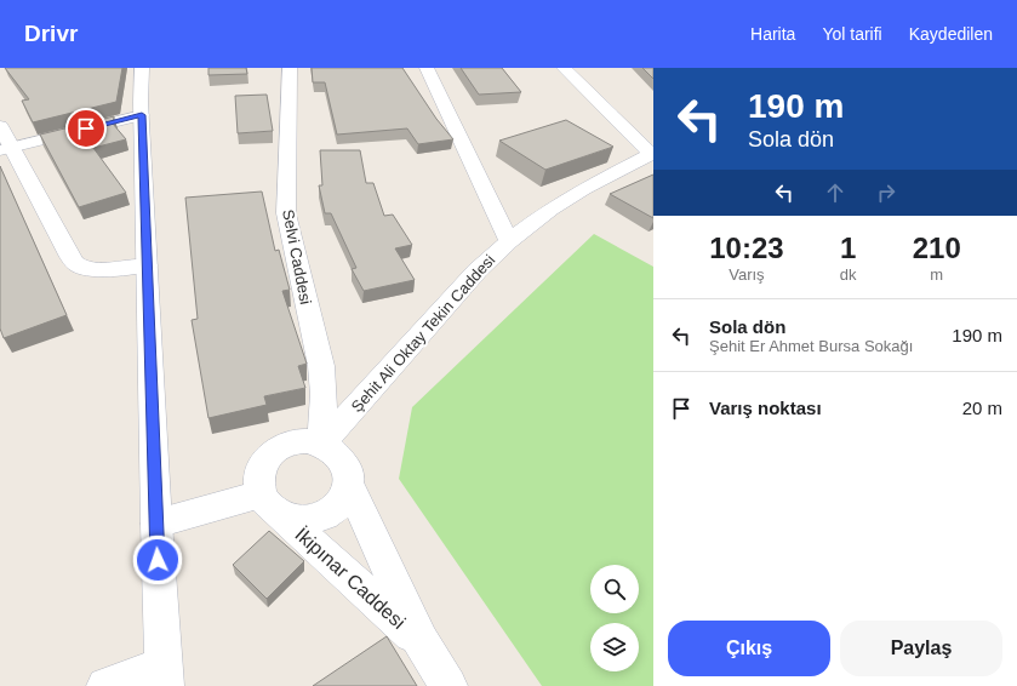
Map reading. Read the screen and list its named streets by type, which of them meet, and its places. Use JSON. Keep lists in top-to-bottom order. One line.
{"streets":{"street":["Selvi Caddesi","Şehit Ali Oktay Tekin Caddesi","İkipınar Caddesi"]},"crossings":[["Selvi Caddesi","Şehit Ali Oktay Tekin Caddesi"],["Selvi Caddesi","İkipınar Caddesi"],["Şehit Ali Oktay Tekin Caddesi","İkipınar Caddesi"]],"page":{"header":"Drivr","nav":["Harita","Yol tarifi","Kaydedilen"],"turn":["190 m","Sola dön"],"eta":["10:23","Varış","1","dk","210","m"],"list":[{"name":"Sola dön","note":"Şehit Er Ahmet Bursa Sokağı","value":"190 m"},{"name":"Varış noktası","value":"20 m"}],"buttons":["Çıkış","Paylaş"]}}
